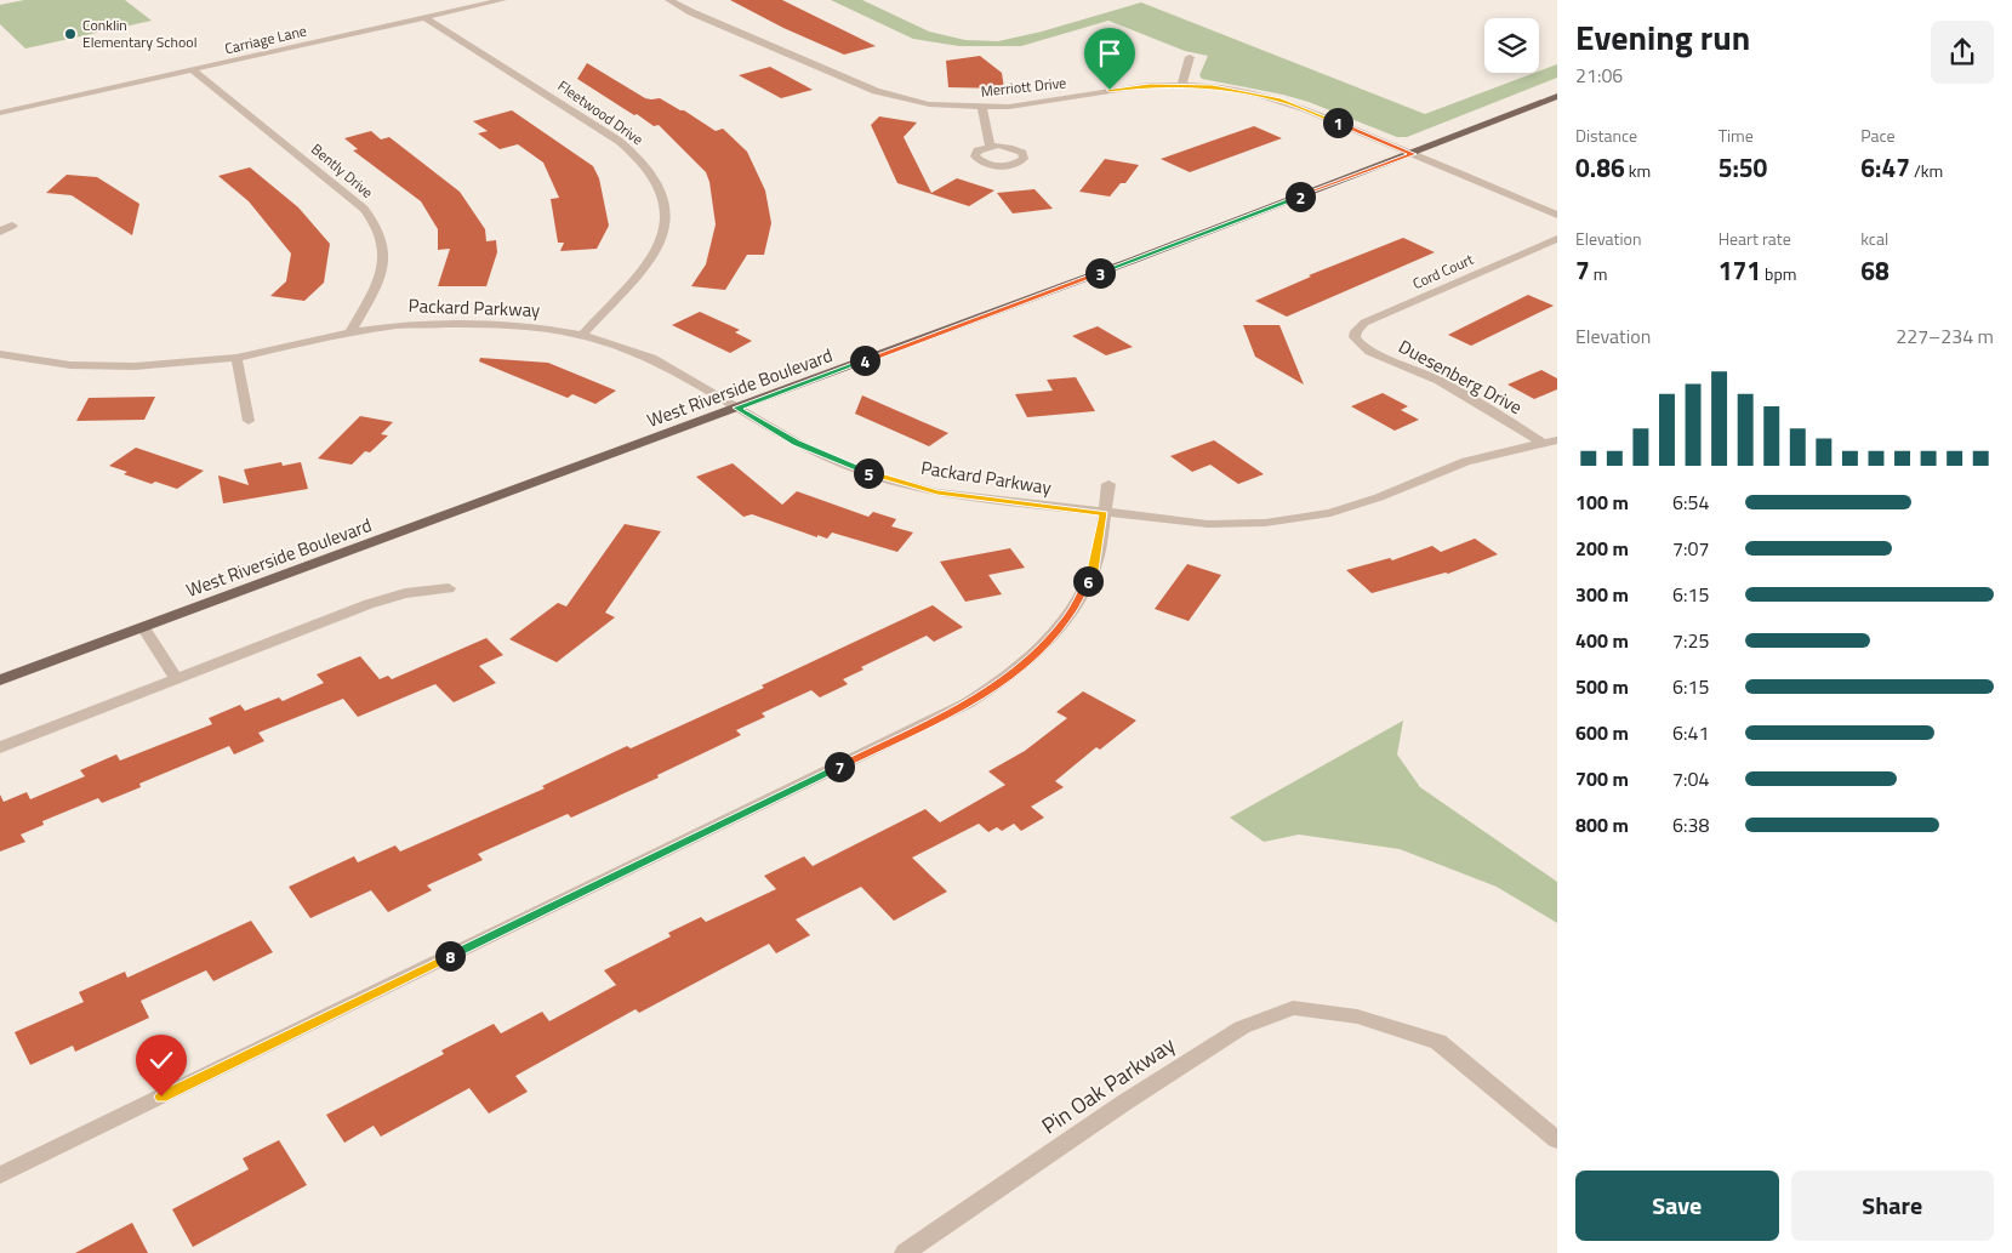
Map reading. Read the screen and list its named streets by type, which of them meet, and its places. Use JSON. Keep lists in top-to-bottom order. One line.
{"streets":{"main road":["West Riverside Boulevard"],"street":["Carriage Lane","Merriott Drive","Fleetwood Drive","Bently Drive","Cord Court","Packard Parkway","Duesenberg Drive","Pin Oak Parkway"]},"crossings":[["Carriage Lane","Fleetwood Drive"],["Carriage Lane","Bently Drive"],["Merriott Drive","West Riverside Boulevard"],["Fleetwood Drive","Packard Parkway"],["Bently Drive","Packard Parkway"],["Cord Court","Duesenberg Drive"],["Packard Parkway","Duesenberg Drive"],["Packard Parkway","West Riverside Boulevard"]],"places":["Conklin Elementary School"],"page":{"heading":["Evening run","21:06"],"stats":[["Distance","0.86 km"],["Time","5:50"],["Pace","6:47 /km"],["Elevation","7 m"],["Heart rate","171 bpm"],["kcal","68"]],"pins":["1","2","3","4","5","6","7","8"],"chart":["Elevation","227–234 m"],"list":[{"name":"100 m","note":"6:54"},{"name":"200 m","note":"7:07"},{"name":"300 m","note":"6:15"},{"name":"400 m","note":"7:25"},{"name":"500 m","note":"6:15"},{"name":"600 m","note":"6:41"},{"name":"700 m","note":"7:04"},{"name":"800 m","note":"6:38"}],"buttons":["Save","Share"]}}
